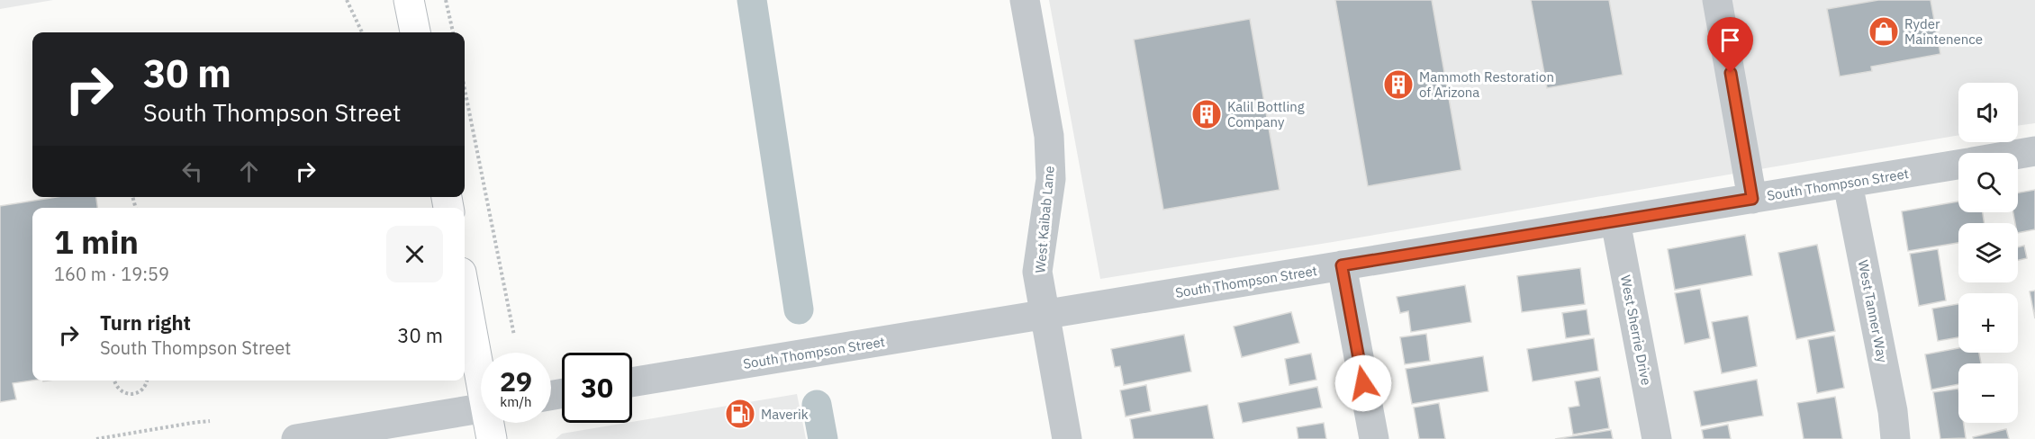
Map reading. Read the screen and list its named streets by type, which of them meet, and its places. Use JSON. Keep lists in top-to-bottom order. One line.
{"streets":{"street":["South Thompson Street","West Kaibab Lane","West Tanner Way","West Sherrie Drive"]},"crossings":[["South Thompson Street","West Kaibab Lane"],["South Thompson Street","West Tanner Way"],["South Thompson Street","West Sherrie Drive"]],"places":{"shop":["Ryder Maintenence"],"building":["Mammoth Restoration of Arizona","Kalil Bottling Company"],"fuel station":["Maverik"]},"page":{"turn":["30 m","South Thompson Street"],"map_buttons":["+","−"],"heading":["1 min","160 m · 19:59"],"list":[{"name":"Turn right","note":"South Thompson Street","value":"30 m"}],"speed":"29 km/h","limit":"30"}}
